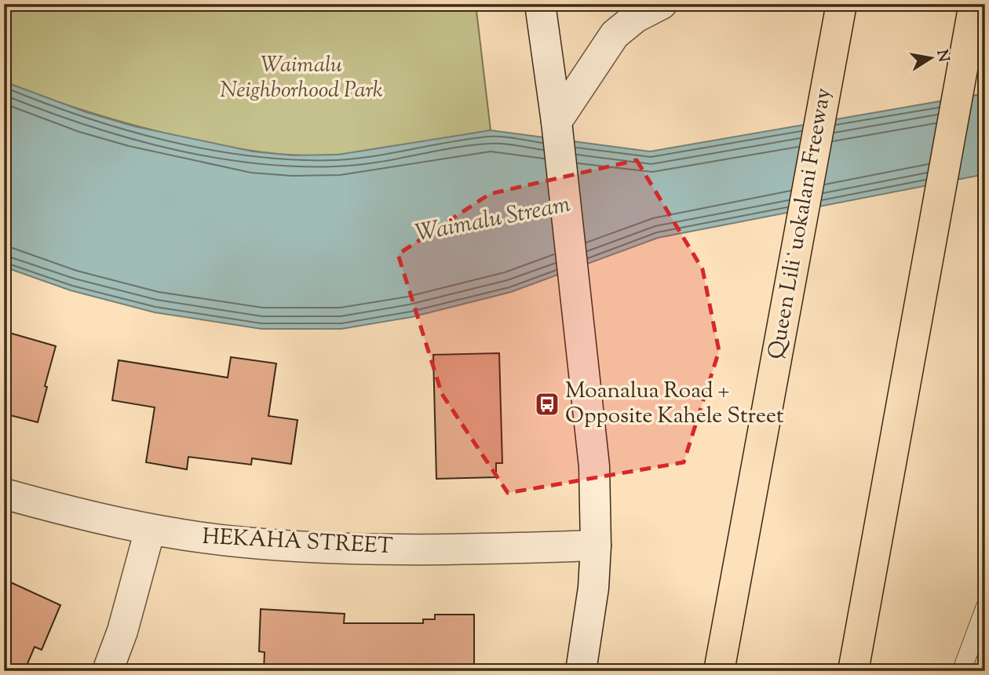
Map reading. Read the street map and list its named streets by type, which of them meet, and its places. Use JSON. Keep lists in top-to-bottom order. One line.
{"streets":{"highway":["Queen Liliʻuokalani Freeway"],"street":["HEKAHA STREET"]},"water":["Waimalu Stream"],"parks":["Waimalu Neighborhood Park"],"places":{"bus stop":["Moanalua Road + Opposite Kahele Street"]},"north":"right"}
